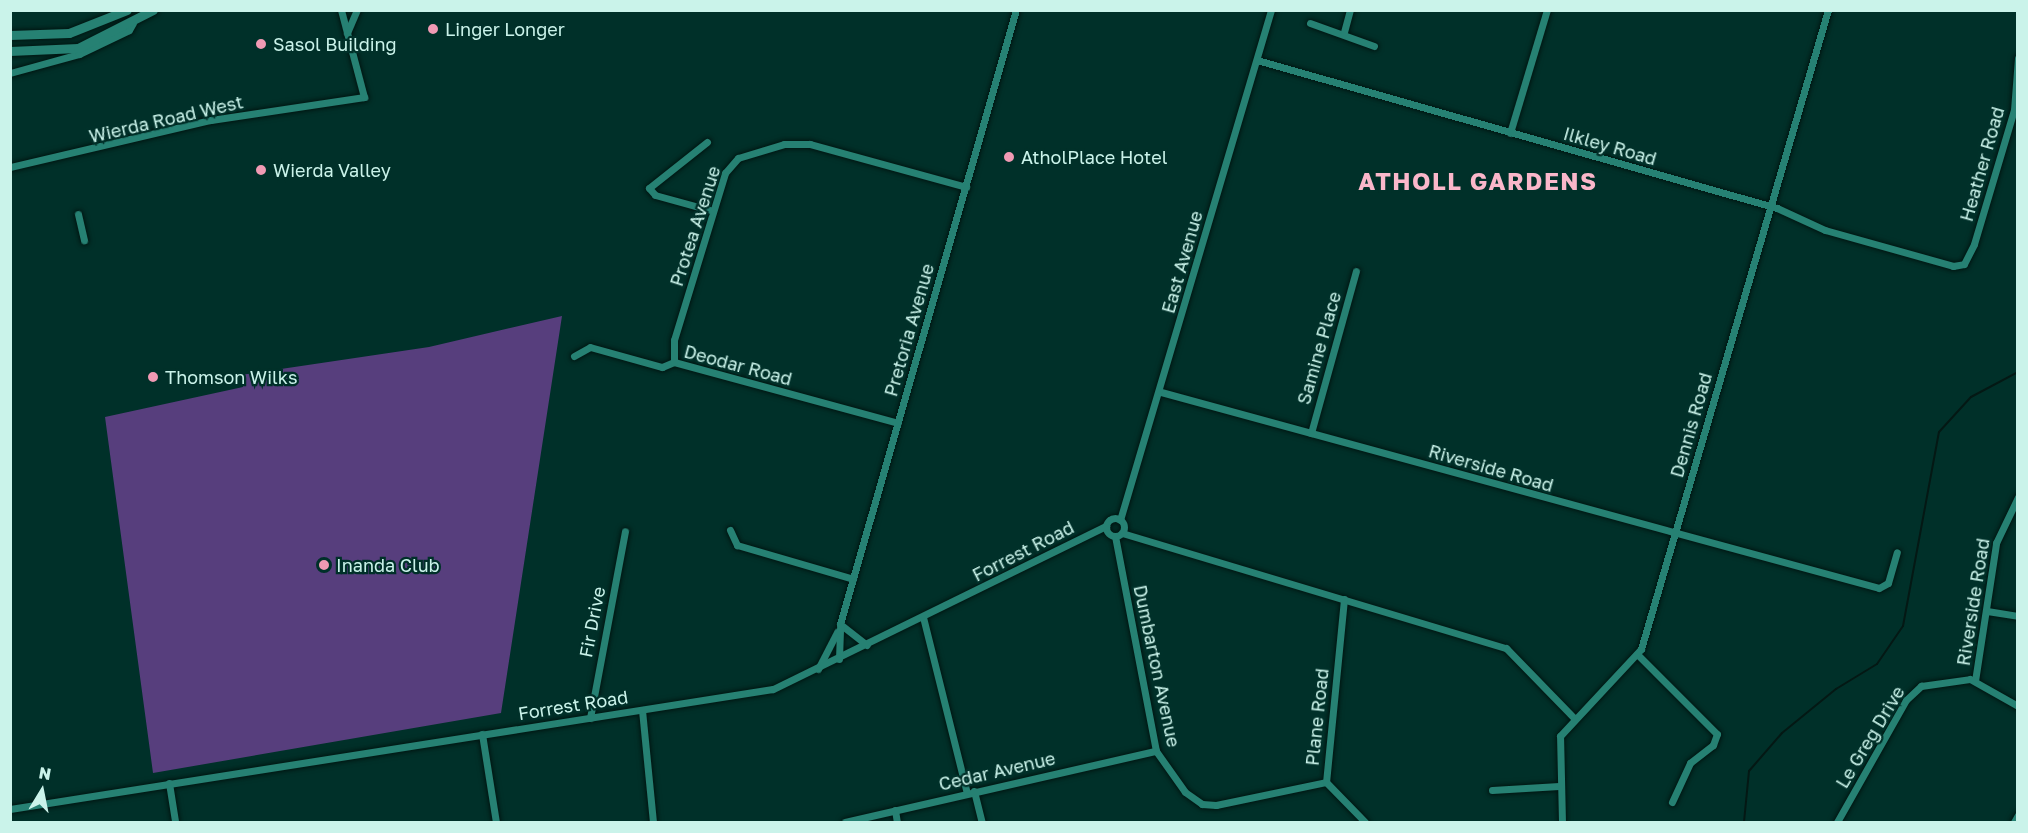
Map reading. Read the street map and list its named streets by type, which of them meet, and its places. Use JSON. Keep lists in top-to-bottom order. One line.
{"streets":{"street":["Wierda Road West","Ilkley Road","Heather Road","Protea Avenue","East Avenue","Pretoria Avenue","Samine Place","Deodar Road","Dennis Road","Riverside Road","Forrest Road","Fir Drive","Dumbarton Avenue","Plane Road","Le Greg Drive","Cedar Avenue"]},"crossings":[["Ilkley Road","Heather Road"],["Ilkley Road","East Avenue"],["Ilkley Road","Dennis Road"],["Protea Avenue","Pretoria Avenue"],["Protea Avenue","Deodar Road"],["East Avenue","Riverside Road"],["East Avenue","Forrest Road"],["East Avenue","Dumbarton Avenue"],["Pretoria Avenue","Deodar Road"],["Pretoria Avenue","Forrest Road"],["Samine Place","Riverside Road"],["Dennis Road","Riverside Road"],["Riverside Road","Le Greg Drive"],["Forrest Road","Fir Drive"],["Forrest Road","Dumbarton Avenue"],["Dumbarton Avenue","Plane Road"],["Dumbarton Avenue","Cedar Avenue"]],"districts":["ATHOLL GARDENS"],"places":["Linger Longer","Sasol Building","AtholPlace Hotel","Wierda Valley","Thomson Wilks","Inanda Club"],"north":"top"}
